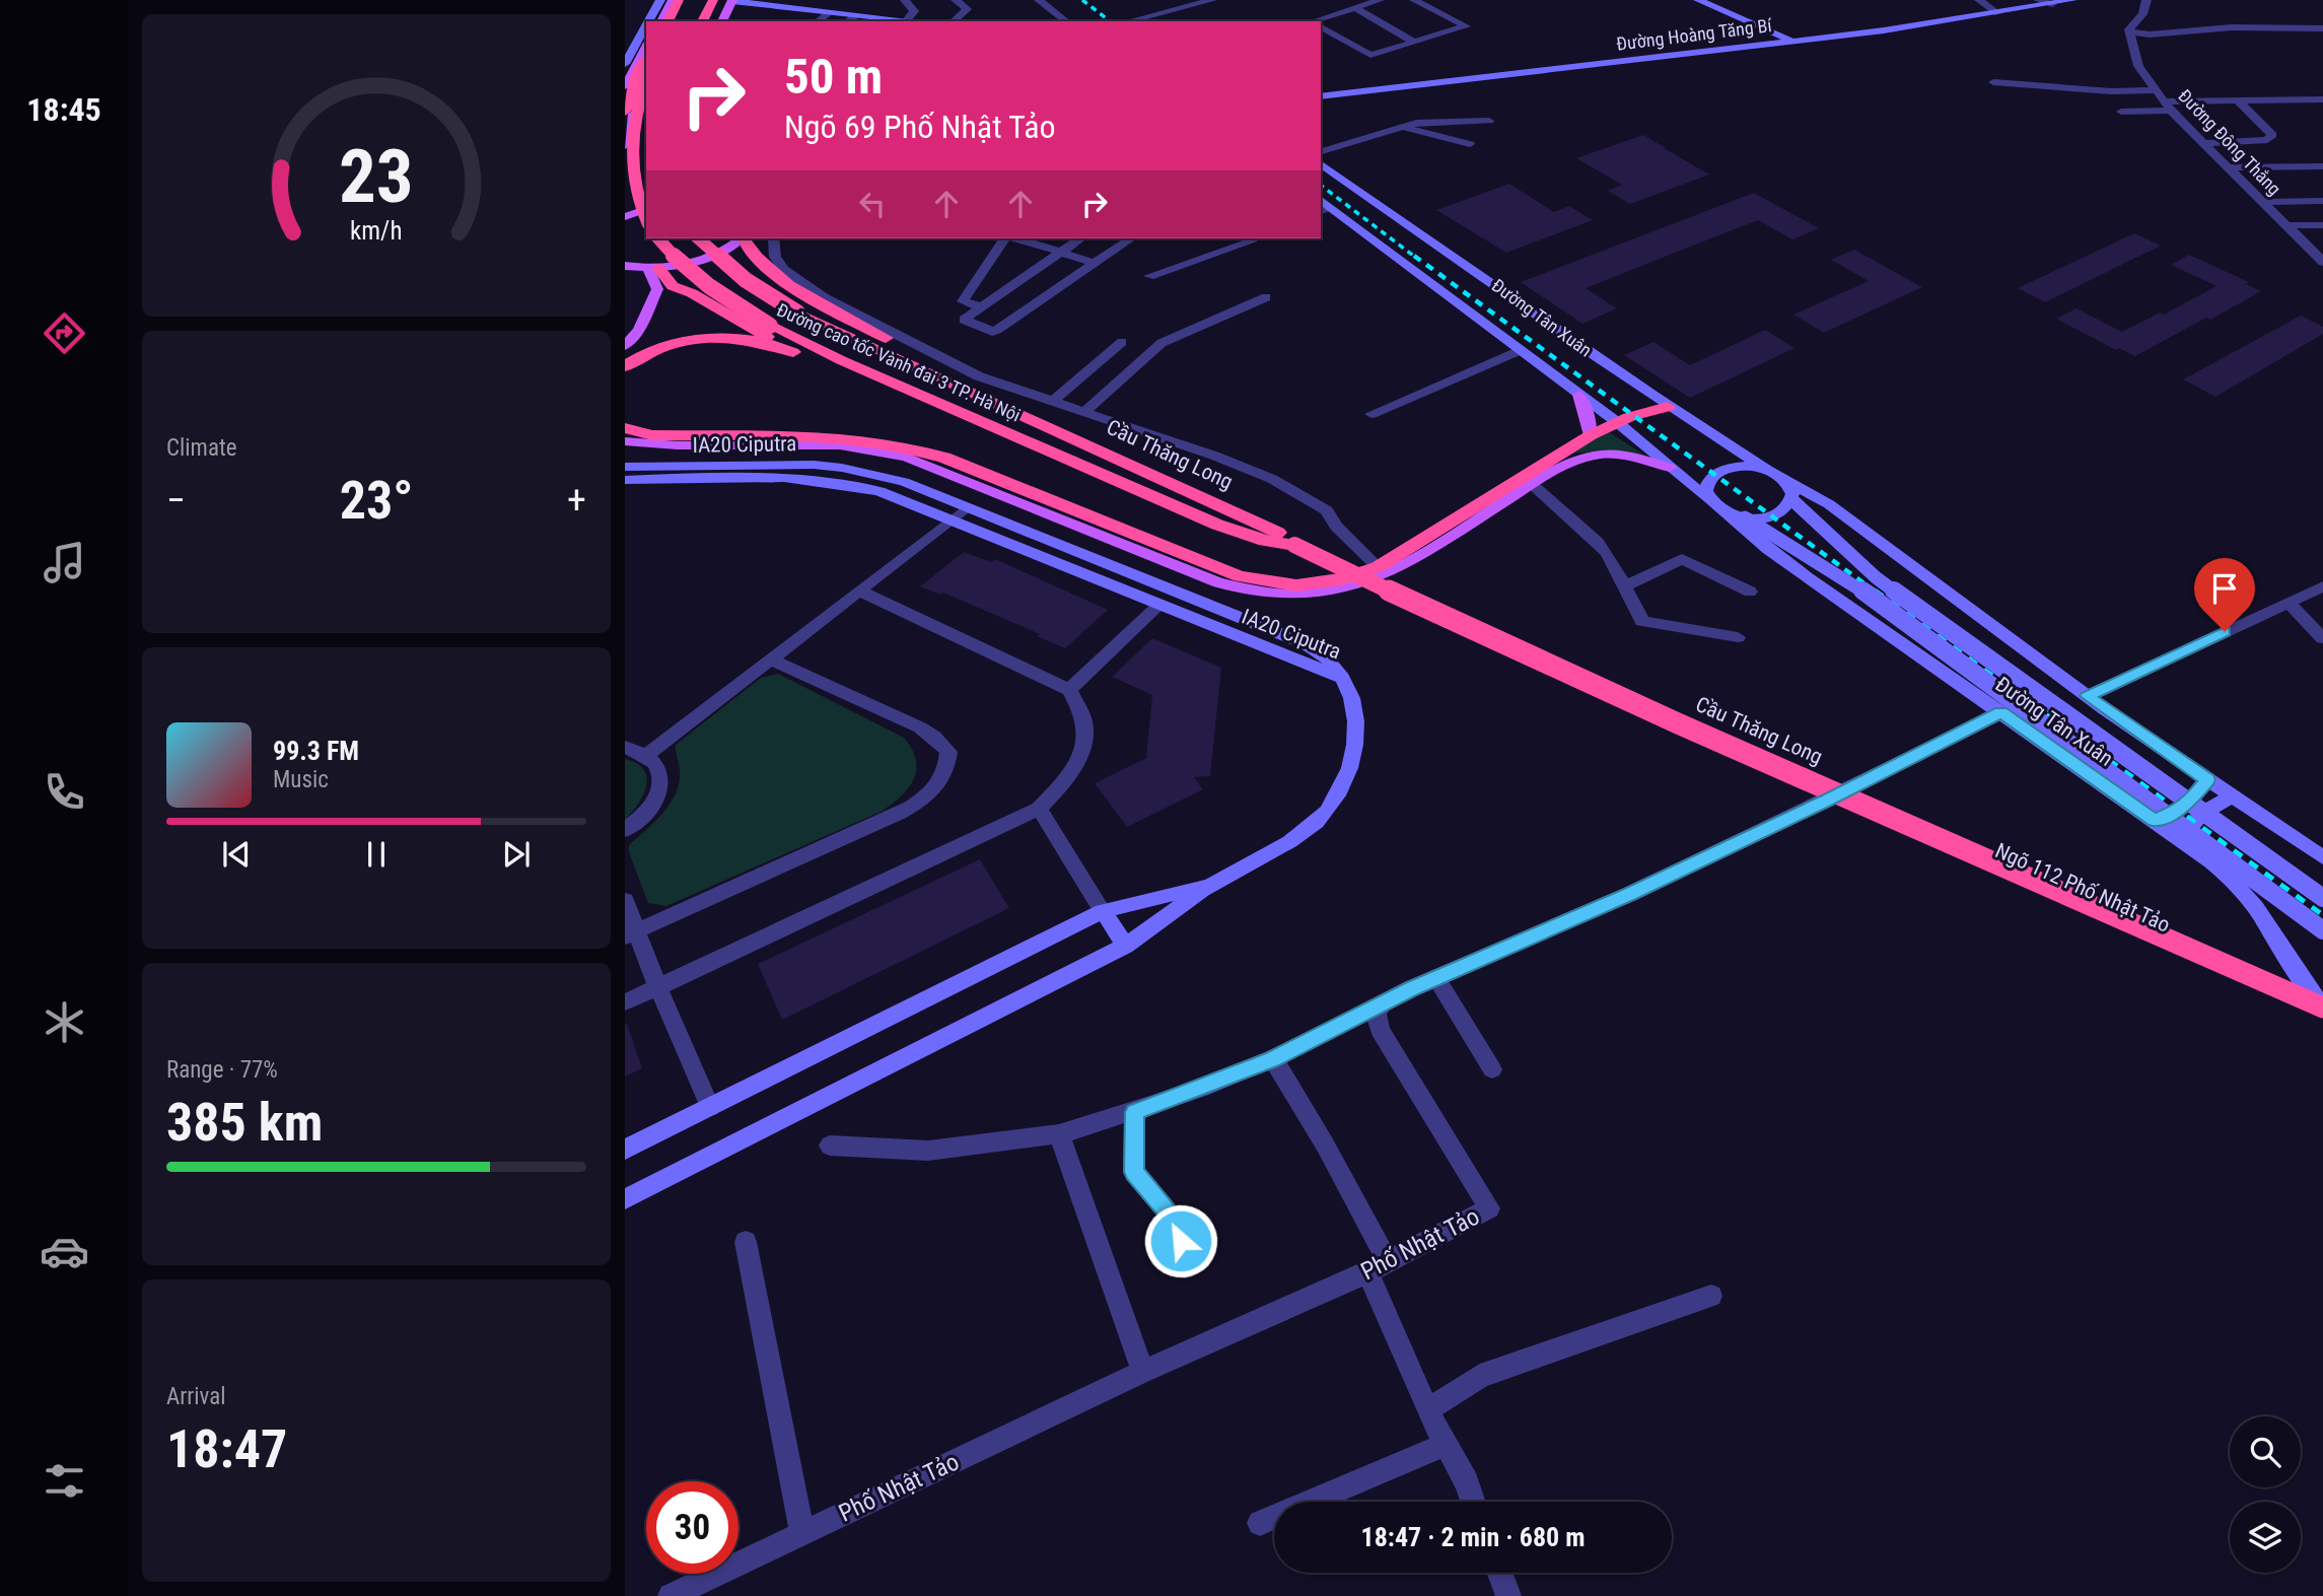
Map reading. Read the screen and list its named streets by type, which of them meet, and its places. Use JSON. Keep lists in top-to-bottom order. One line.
{"streets":{"highway":["Đường cao tốc Vành đai 3 TP. Hà Nội","Cầu Thăng Long"],"main road":["Đường Hoàng Tăng Bí","Đường Tân Xuân","IA20 Ciputra"],"street":["Đường Đông Thắng","Ngõ 112 Phố Nhật Tảo","Phố Nhật Tảo"]},"crossings":[["Đường Tân Xuân","Cầu Thăng Long"],["Đường Tân Xuân","Ngõ 112 Phố Nhật Tảo"],["Đường cao tốc Vành đai 3 TP. Hà Nội","Cầu Thăng Long"],["Cầu Thăng Long","Ngõ 112 Phố Nhật Tảo"]],"page":{"tabs":"18:45","turn":["50 m","Ngõ 69 Phố Nhật Tảo"],"tile":["Climate",["Range · 77%","385 km"],["Arrival","18:47"]],"heat":["−","23°","+"],"song":["99.3 FM","Music"],"limit":"30","trip":"18:47 · 2 min · 680 m","gauge":["23","km/h"]}}
